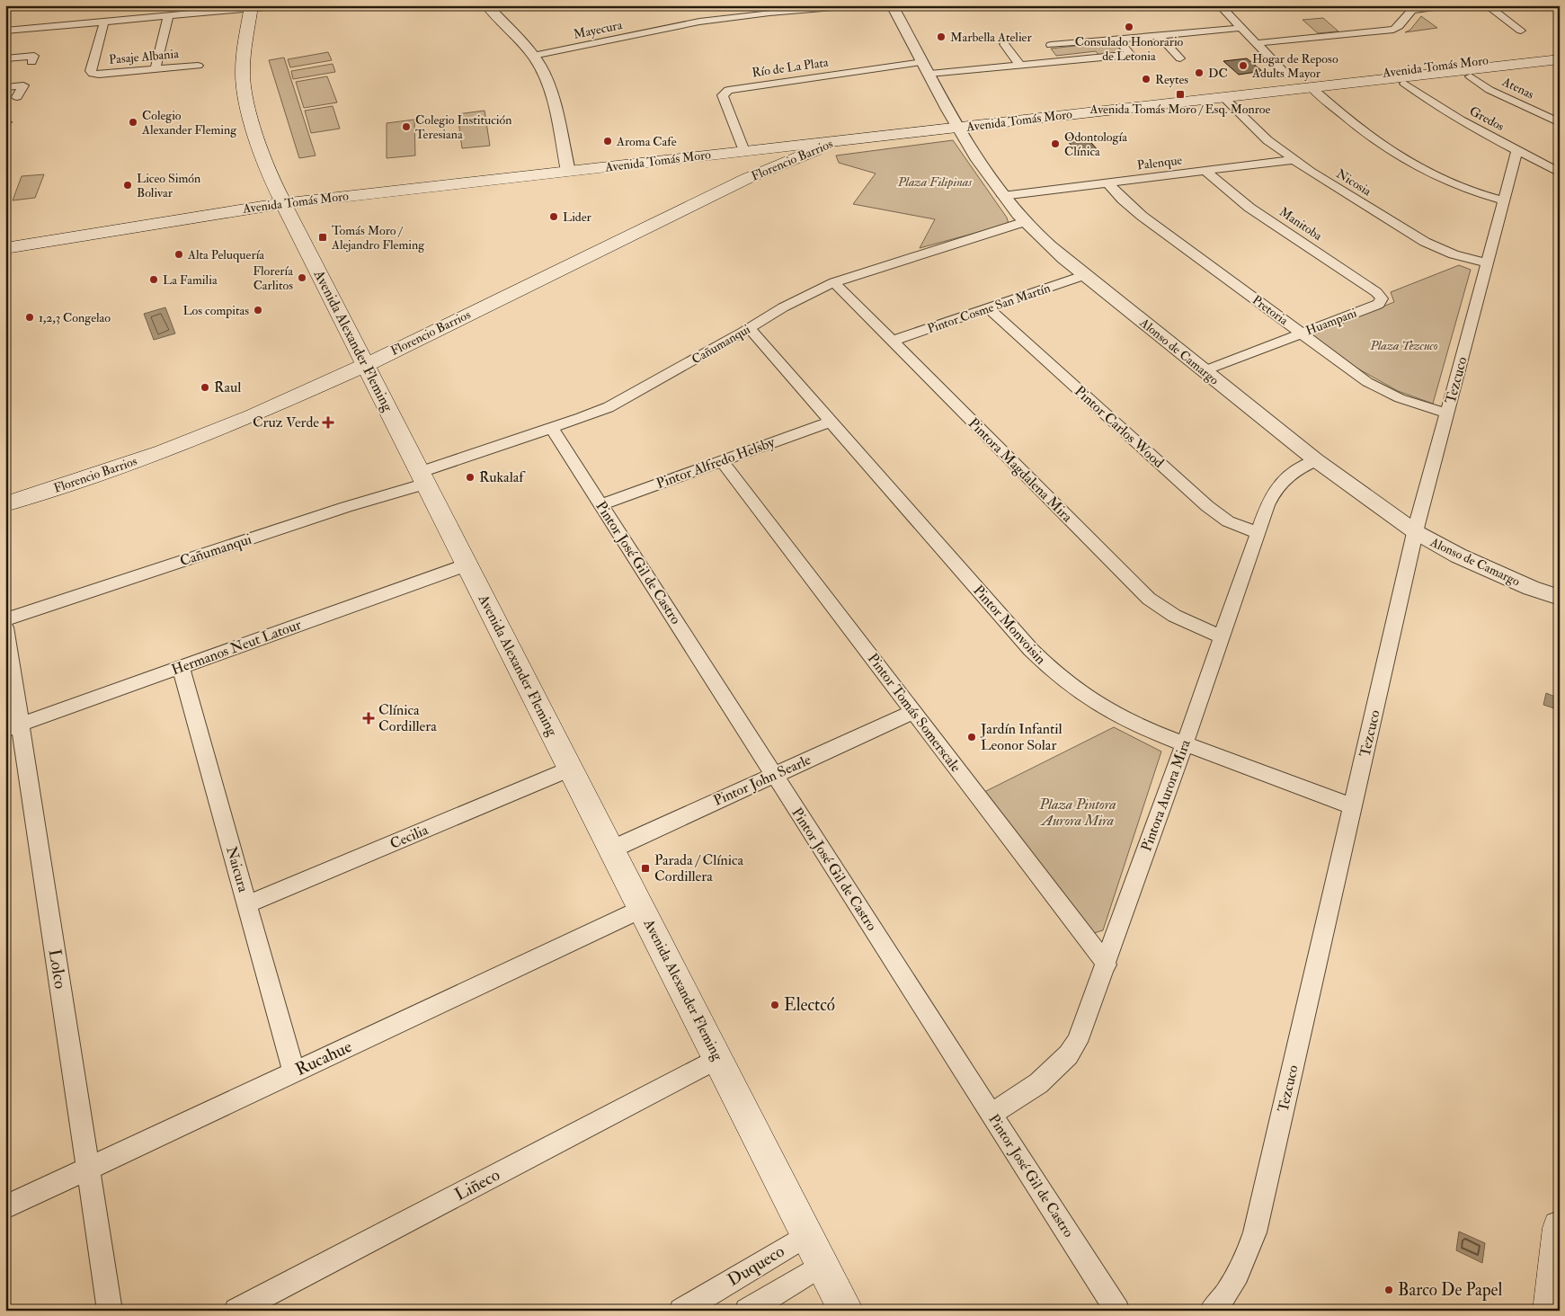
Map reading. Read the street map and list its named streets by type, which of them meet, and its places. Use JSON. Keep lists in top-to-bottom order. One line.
{"streets":{"main road":["Avenida Tomás Moro","Florencio Barrios","Avenida Alexander Fleming"],"street":["Mayecura","Pasaje Albania","Río de La Plata","Atenas","Gredos","Palenque","Nicosia","Manitoba","Pintor Cosme San Martín","Pretoria","Huampani","Cañumanqui","Alonso de Camargo","Tezcuco","Pintor Carlos Wood","Pintor Alfredo Helsby","Pintora Magdalena Mira","Pintor José Gil de Castro","Pintor Monvoisin","Hermanos Neut Latour","Pintor Tomás Somerscale","Pintor John Searle","Pintora Aurora Mira","Cecilia","Naicura","Lolco","Rucahue","Liñeco","Duqueco"]},"crossings":[["Avenida Tomás Moro","Río de La Plata"],["Avenida Tomás Moro","Atenas"],["Avenida Tomás Moro","Gredos"],["Avenida Tomás Moro","Florencio Barrios"],["Avenida Tomás Moro","Nicosia"],["Avenida Tomás Moro","Avenida Alexander Fleming"],["Avenida Tomás Moro","Alonso de Camargo"],["Río de La Plata","Alonso de Camargo"],["Gredos","Tezcuco"],["Florencio Barrios","Avenida Alexander Fleming"],["Palenque","Nicosia"],["Palenque","Manitoba"],["Palenque","Pretoria"],["Palenque","Alonso de Camargo"],["Nicosia","Tezcuco"],["Manitoba","Huampani"],["Pintor Cosme San Martín","Alonso de Camargo"],["Pintor Cosme San Martín","Pintor Carlos Wood"],["Pintor Cosme San Martín","Pintora Magdalena Mira"],["Pretoria","Huampani"],["Pretoria","Tezcuco"],["Huampani","Alonso de Camargo"],["Avenida Alexander Fleming","Cañumanqui"],["Avenida Alexander Fleming","Hermanos Neut Latour"],["Avenida Alexander Fleming","Pintor John Searle"],["Avenida Alexander Fleming","Cecilia"],["Avenida Alexander Fleming","Rucahue"],["Avenida Alexander Fleming","Liñeco"],["Avenida Alexander Fleming","Duqueco"],["Cañumanqui","Alonso de Camargo"],["Cañumanqui","Pintora Magdalena Mira"],["Cañumanqui","Pintor José Gil de Castro"],["Cañumanqui","Pintor Monvoisin"],["Alonso de Camargo","Tezcuco"],["Alonso de Camargo","Pintora Aurora Mira"],["Tezcuco","Pintor Monvoisin"],["Pintor Carlos Wood","Pintora Aurora Mira"],["Pintor Alfredo Helsby","Pintor José Gil de Castro"],["Pintor Alfredo Helsby","Pintor Monvoisin"],["Pintor Alfredo Helsby","Pintor Tomás Somerscale"],["Pintora Magdalena Mira","Pintora Aurora Mira"],["Pintor José Gil de Castro","Pintor John Searle"],["Pintor José Gil de Castro","Pintora Aurora Mira"],["Pintor Monvoisin","Pintora Aurora Mira"],["Hermanos Neut Latour","Naicura"],["Hermanos Neut Latour","Lolco"],["Pintor Tomás Somerscale","Pintor John Searle"],["Pintor Tomás Somerscale","Pintora Aurora Mira"],["Cecilia","Naicura"],["Naicura","Rucahue"],["Lolco","Rucahue"]],"parks":["Plaza Filipinas","Plaza Tezcuco","Plaza Pintora Aurora Mira"],"places":{"other":["Consulado Honorario de Letonia","Marbella Atelier","Hogar de Reposo Adults Mayor","DC","Reytes","Colegio Alexander Fleming","Colegio Institución Teresiana","Aroma Cafe","Odontología Clínica","Liceo Simón Bolivar","Lider","Alta Peluquería","Florería Carlitos","La Familia","Los compitas","1,2,3 Congelao","Raul","Rukalaf","Jardín Infantil Leonor Solar","Electcó","Barco De Papel"],"transit":["Avenida Tomás Moro / Esq. Monroe","Tomás Moro / Alejandro Fleming","Parada / Clínica Cordillera"],"health":["Cruz Verde","Clínica Cordillera"]}}
